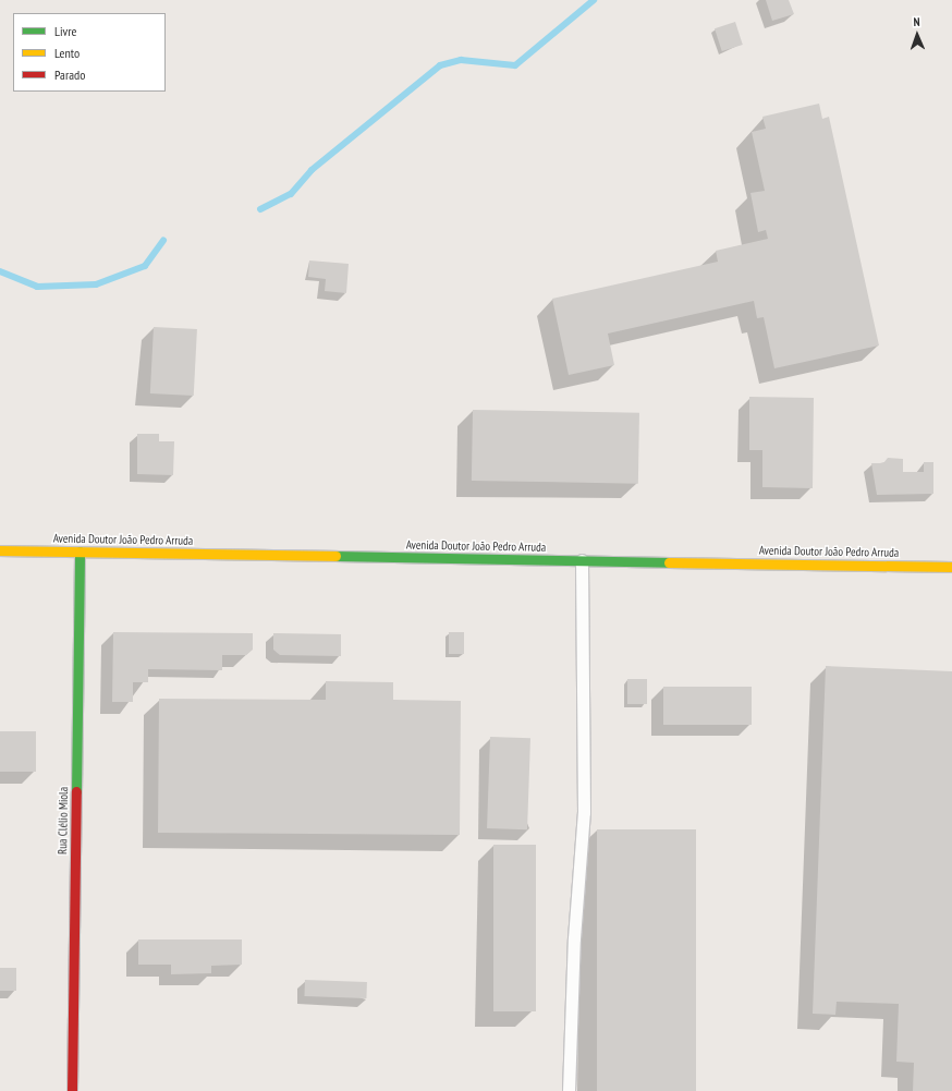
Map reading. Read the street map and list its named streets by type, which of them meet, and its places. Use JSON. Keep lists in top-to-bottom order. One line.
{"streets":{"main road":["Avenida Doutor João Pedro Arruda","Rua Clélio Miola"]},"crossings":[["Avenida Doutor João Pedro Arruda","Rua Clélio Miola"]],"legend":["Livre","Lento","Parado"],"north":"top"}
